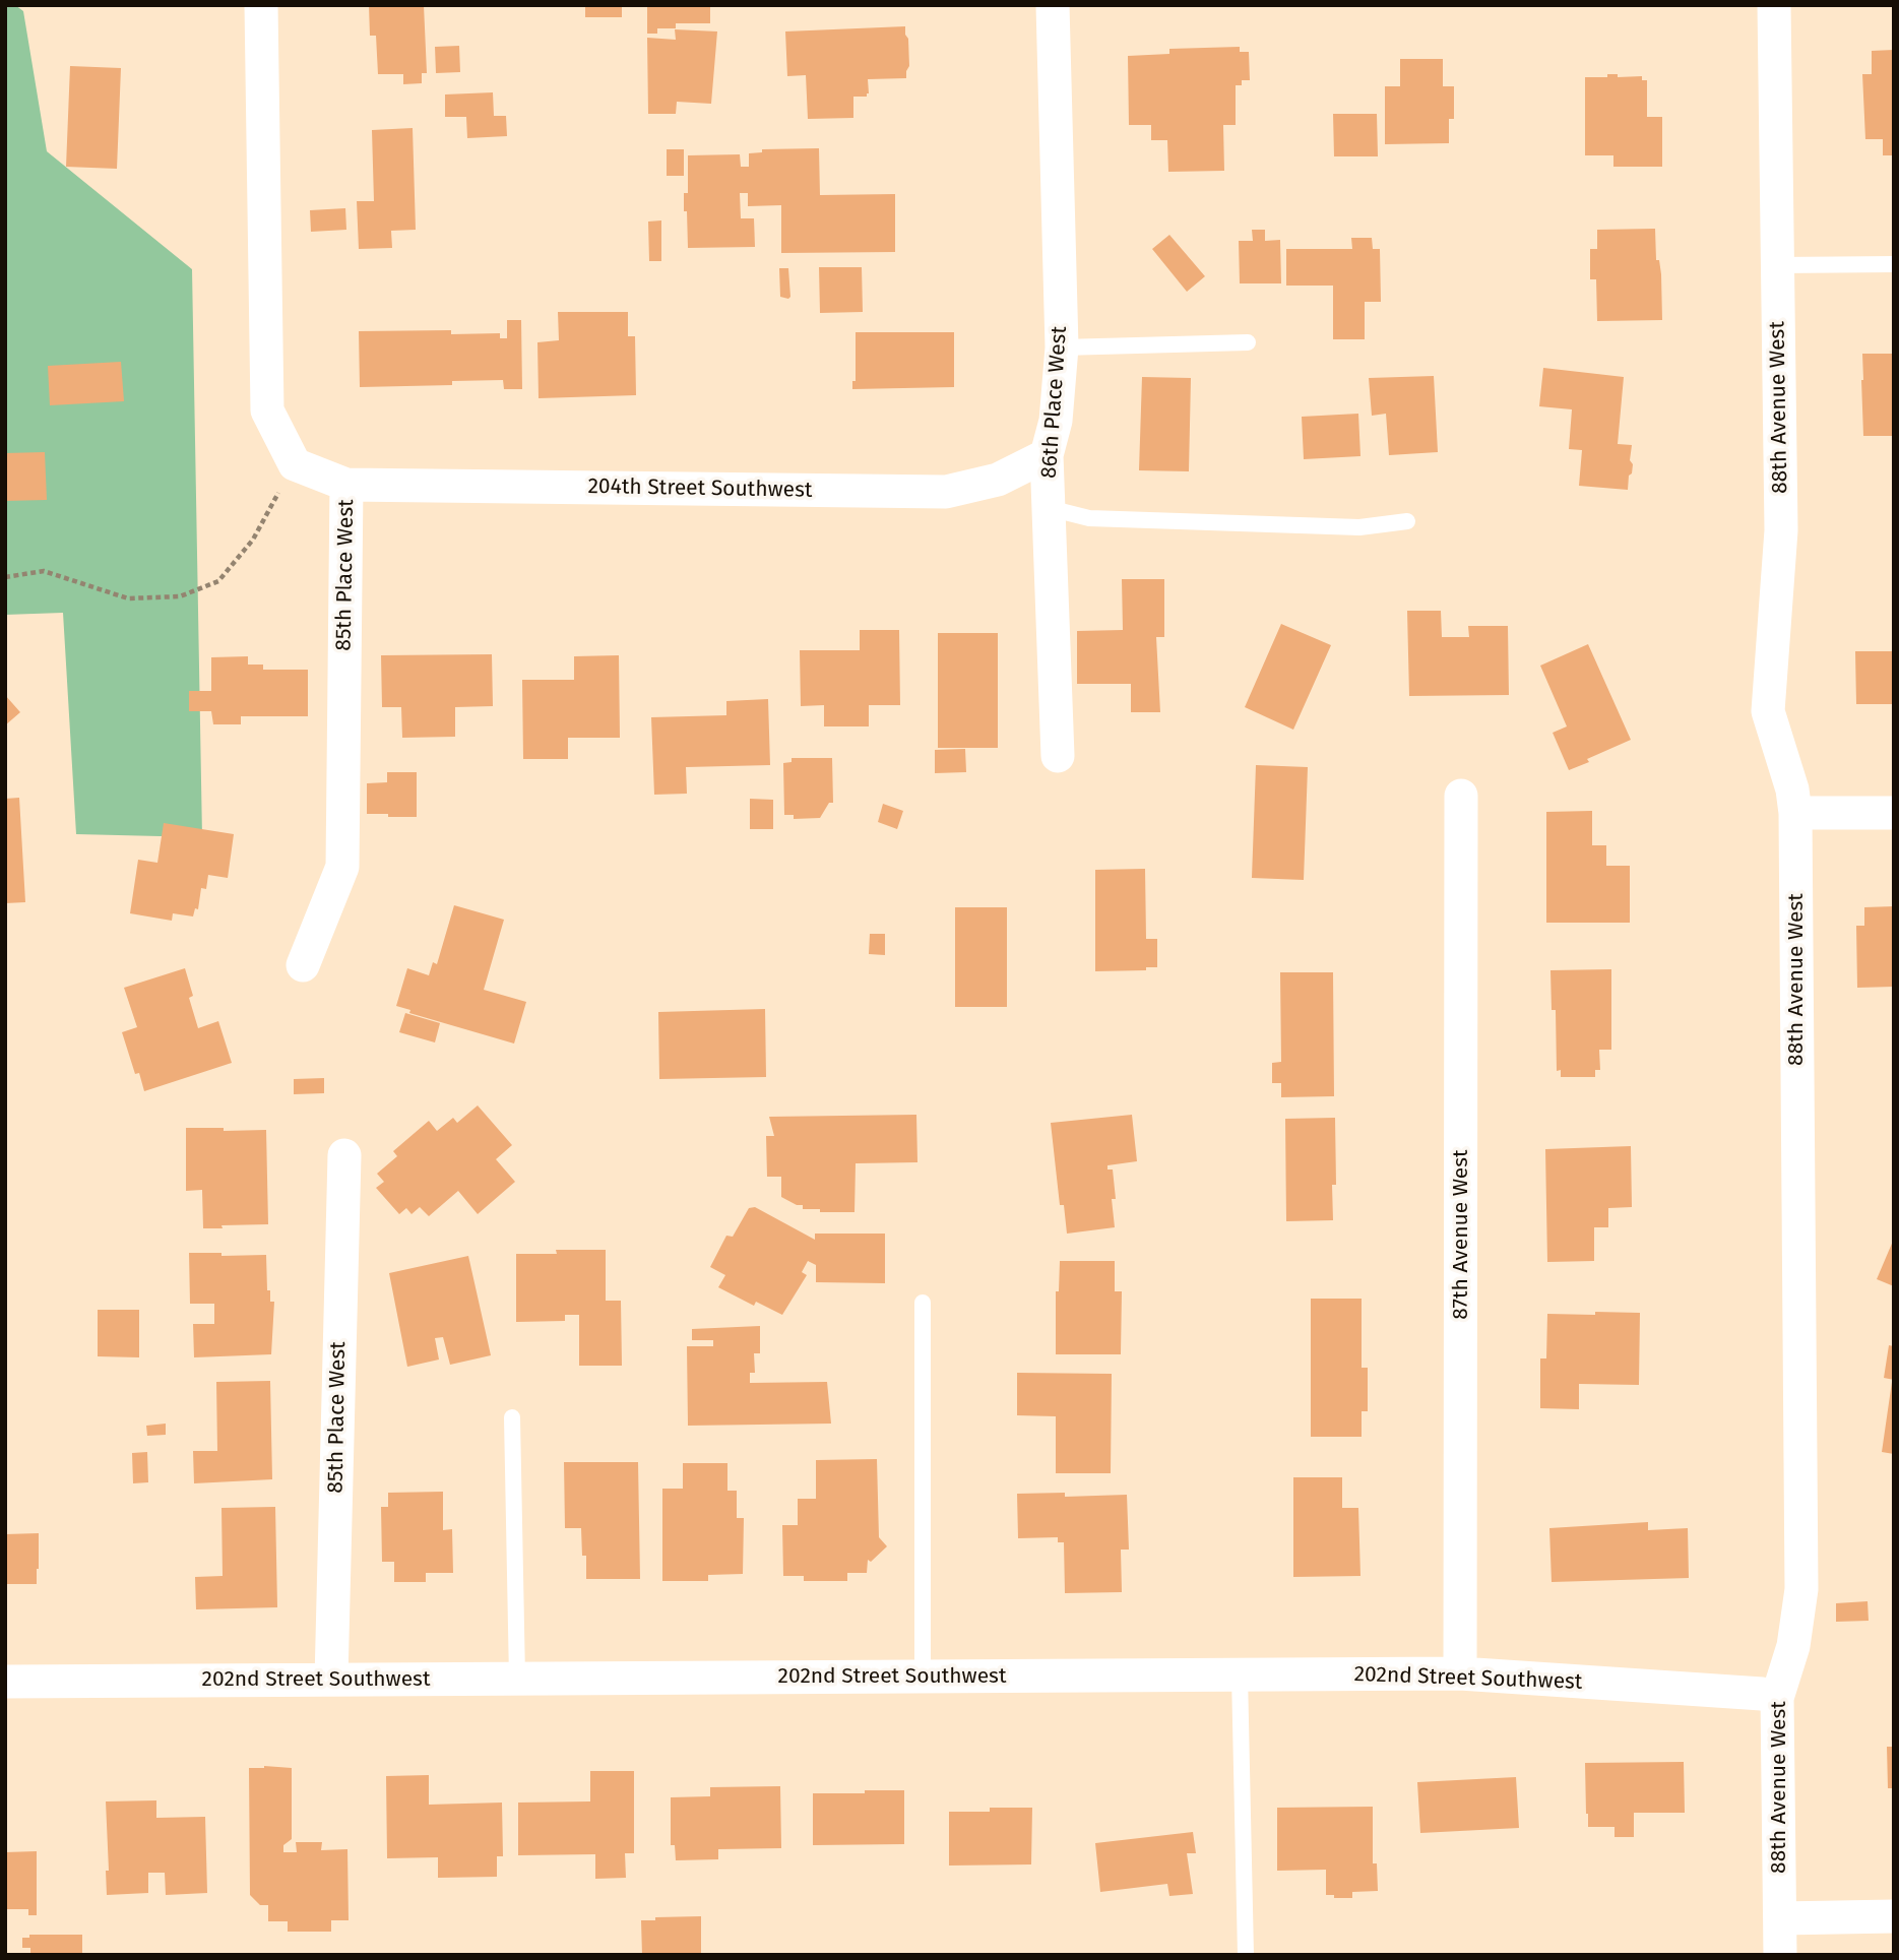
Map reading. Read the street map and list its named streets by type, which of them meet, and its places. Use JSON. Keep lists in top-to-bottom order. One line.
{"streets":{"street":["86th Place West","88th Avenue West","204th Street Southwest","85th Place West","87th Avenue West","202nd Street Southwest"]},"crossings":[["86th Place West","204th Street Southwest"],["88th Avenue West","202nd Street Southwest"],["204th Street Southwest","85th Place West"],["85th Place West","202nd Street Southwest"],["87th Avenue West","202nd Street Southwest"]]}
